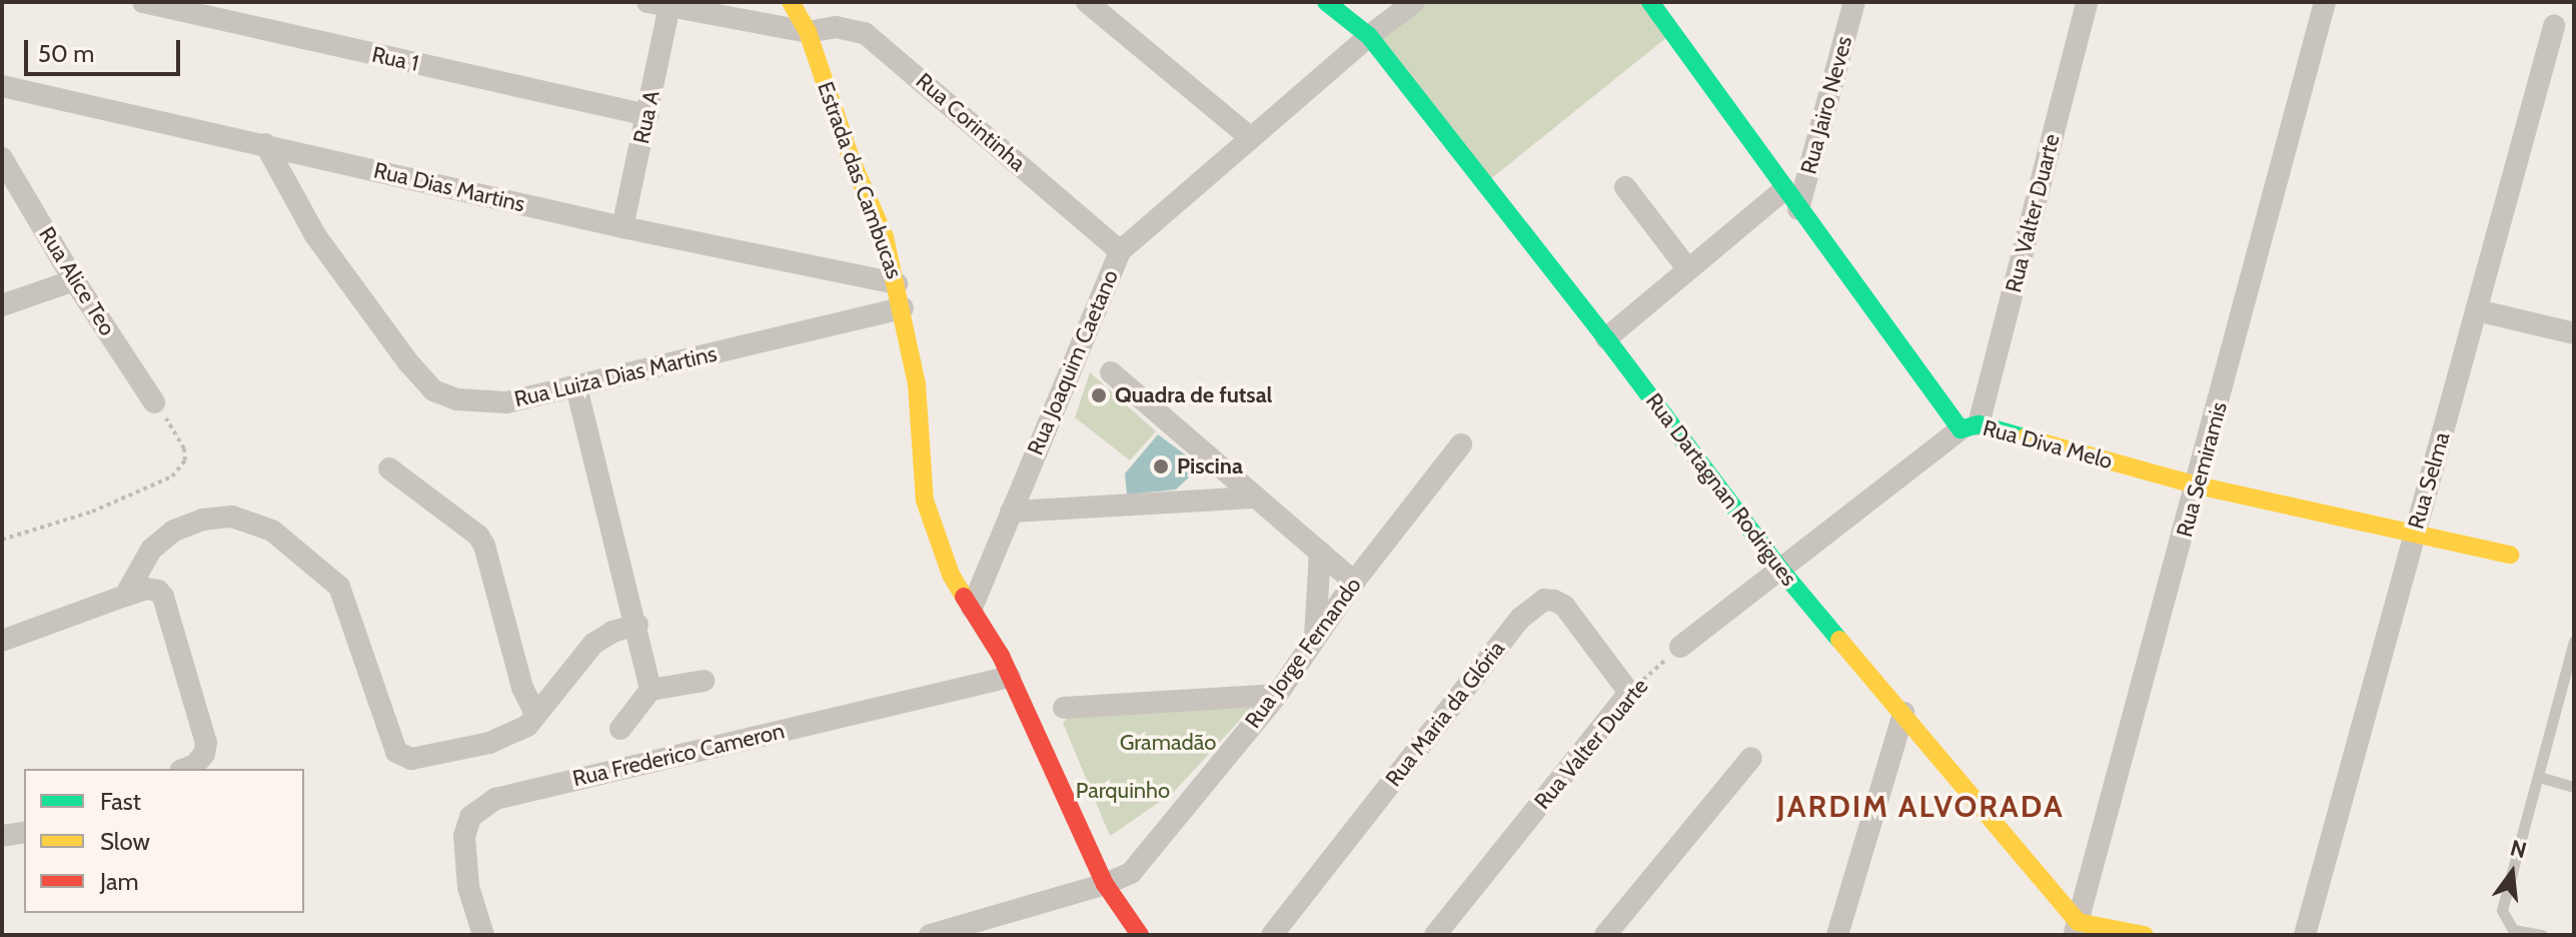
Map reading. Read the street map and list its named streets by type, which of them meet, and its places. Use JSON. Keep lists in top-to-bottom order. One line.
{"streets":{"street":["Rua 1","Rua Jairo Neves","Rua A","Rua Corintinha","Estrada das Cambucas","Rua Dias Martins","Rua Valter Duarte","Rua Alice Teo","Rua Joaquim Caetano","Rua Luiza Dias Martins","Rua Diva Melo","Rua Semiramis","Rua Selma","Rua Dartagnan Rodrigues","Rua Jorge Fernando","Rua Maria da Glória","Rua Frederico Cameron"]},"crossings":[["Rua 1","Rua A"],["Rua Jairo Neves","Rua Diva Melo"],["Rua A","Rua Corintinha"],["Rua A","Rua Dias Martins"],["Rua Corintinha","Estrada das Cambucas"],["Rua Corintinha","Rua Joaquim Caetano"],["Estrada das Cambucas","Rua Dias Martins"],["Estrada das Cambucas","Rua Joaquim Caetano"],["Estrada das Cambucas","Rua Luiza Dias Martins"],["Estrada das Cambucas","Rua Jorge Fernando"],["Estrada das Cambucas","Rua Frederico Cameron"],["Rua Dias Martins","Rua Luiza Dias Martins"],["Rua Valter Duarte","Rua Diva Melo"],["Rua Valter Duarte","Rua Maria da Glória"],["Rua Joaquim Caetano","Rua Dartagnan Rodrigues"],["Rua Diva Melo","Rua Semiramis"],["Rua Diva Melo","Rua Selma"],["Rua Semiramis","Rua Dartagnan Rodrigues"]],"districts":["JARDIM ALVORADA"],"parks":["Gramadão","Parquinho"],"places":["Quadra de futsal","Piscina"],"legend":["Fast","Slow","Jam"],"scale_bar":"50 m","north":"top"}
